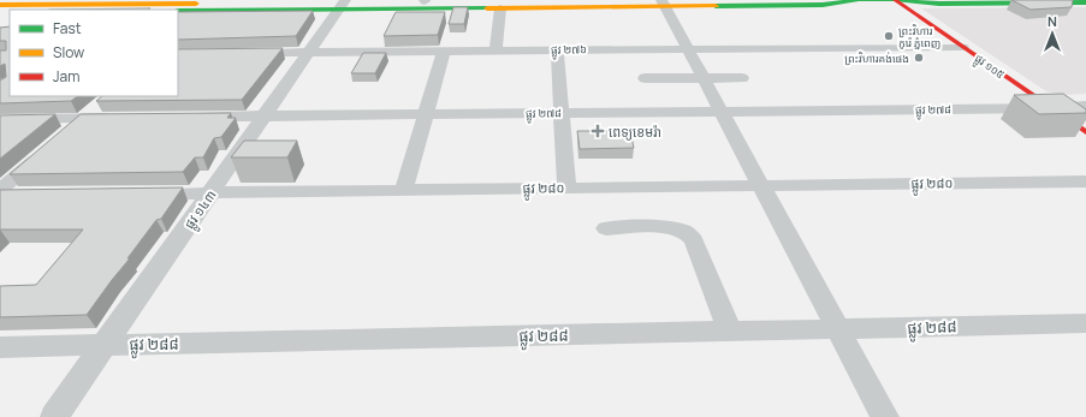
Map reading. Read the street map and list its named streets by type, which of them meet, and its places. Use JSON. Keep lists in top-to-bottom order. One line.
{"streets":{"main road":["ផ្លូវ ១០៥"],"street":["ផ្លូវ ២៧៦","ផ្លូវ ២៧៨","ផ្លូវ ២៨០","ផ្លូវ ១៤៣","ផ្លូវ ២៨៨"]},"crossings":[["ផ្លូវ ២៧៦","ផ្លូវ ១០៥"],["ផ្លូវ ២៧៦","ផ្លូវ ១៤៣"],["ផ្លូវ ១០៥","ផ្លូវ ២៧៨"],["ផ្លូវ ២៧៨","ផ្លូវ ១៤៣"],["ផ្លូវ ២៨០","ផ្លូវ ១៤៣"],["ផ្លូវ ១៤៣","ផ្លូវ ២៨៨"]],"places":{"other":["ព្រះវិហារ កូរ៉េ ភ្នំពេញ","ព្រះវិហារគង់ផេង"],"health":["ពេទ្យខេមរ៉ា"]},"legend":["Fast","Slow","Jam"],"north":"top"}
